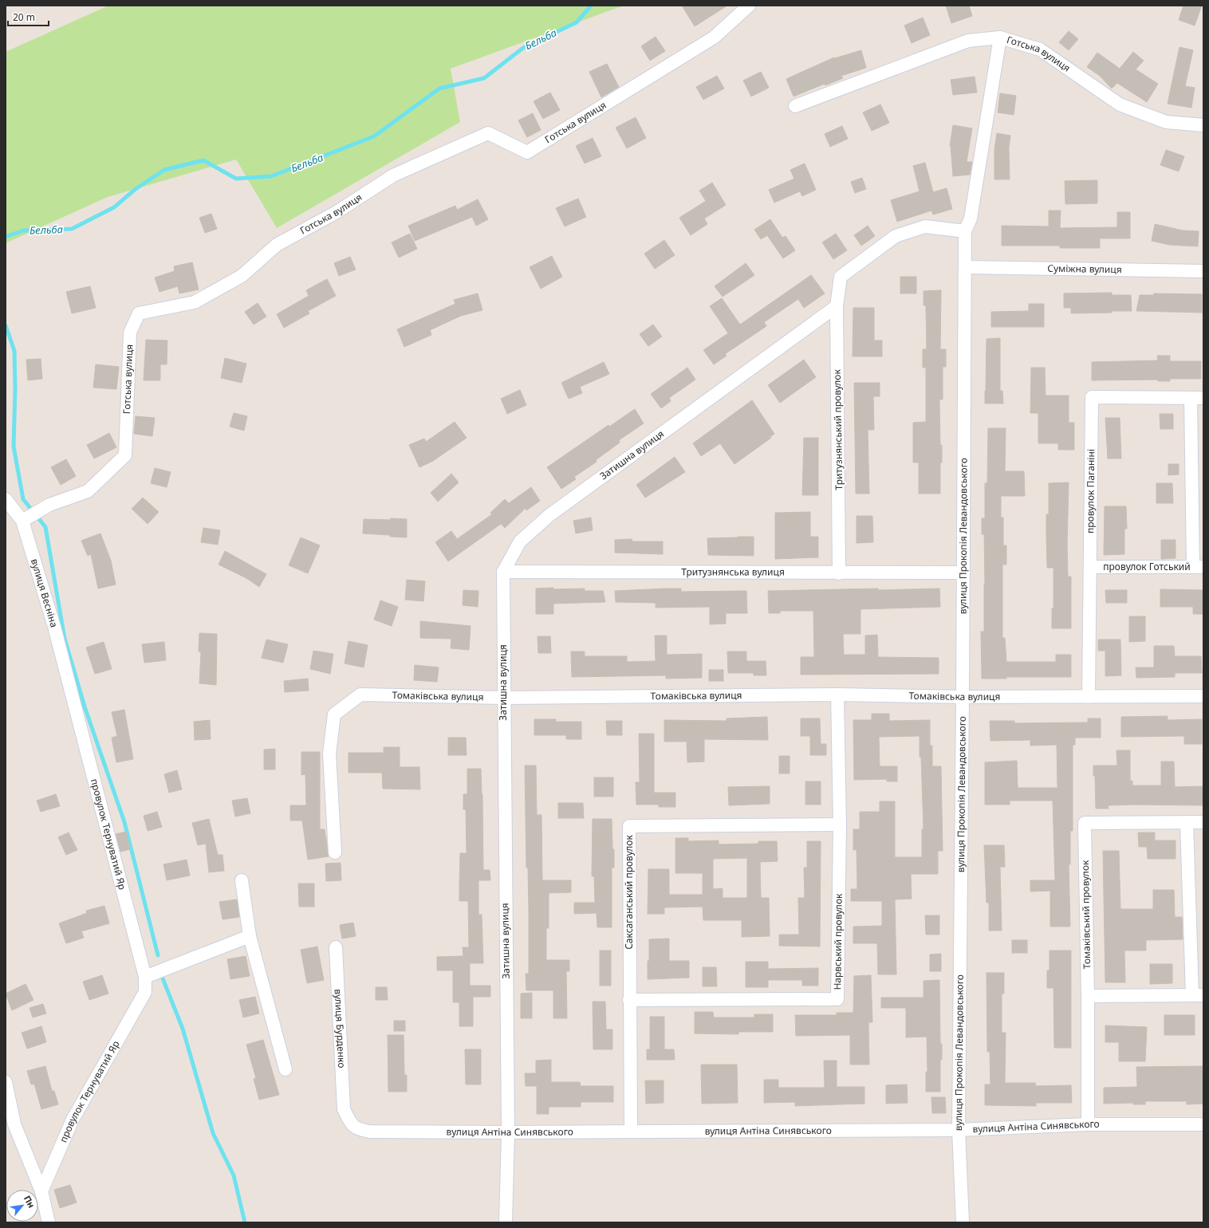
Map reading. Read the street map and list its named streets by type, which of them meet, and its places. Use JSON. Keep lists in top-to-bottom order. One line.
{"streets":{"street":["Готська вулиця","Суміжна вулиця","Тритузнянський провулок","Затишна вулиця","провулок Паганіні","вулиця Прокопія Левандовського","провулок Готський","Тритузнянська вулиця","вулиця Весніна","Томаківська вулиця","провулок Тернуватий Яр","Саксаганський провулок","Томаківський провулок","Нарвський провулок","вулиця Бурденко","вулиця Антіна Синявського"]},"crossings":[["Готська вулиця","вулиця Весніна"],["Суміжна вулиця","вулиця Прокопія Левандовського"],["Тритузнянський провулок","Затишна вулиця"],["Тритузнянський провулок","вулиця Прокопія Левандовського"],["Тритузнянський провулок","Тритузнянська вулиця"],["Затишна вулиця","Тритузнянська вулиця"],["Затишна вулиця","Томаківська вулиця"],["Затишна вулиця","вулиця Антіна Синявського"],["провулок Паганіні","провулок Готський"],["провулок Паганіні","Томаківська вулиця"],["вулиця Прокопія Левандовського","Тритузнянська вулиця"],["вулиця Прокопія Левандовського","Томаківська вулиця"],["вулиця Прокопія Левандовського","вулиця Антіна Синявського"],["вулиця Весніна","провулок Тернуватий Яр"],["Томаківська вулиця","Нарвський провулок"],["Саксаганський провулок","Нарвський провулок"],["Саксаганський провулок","вулиця Антіна Синявського"],["Томаківський провулок","вулиця Антіна Синявського"],["вулиця Бурденко","вулиця Антіна Синявського"]],"water":["Бельба"],"scale_bar":"20 m","north":"top right"}
